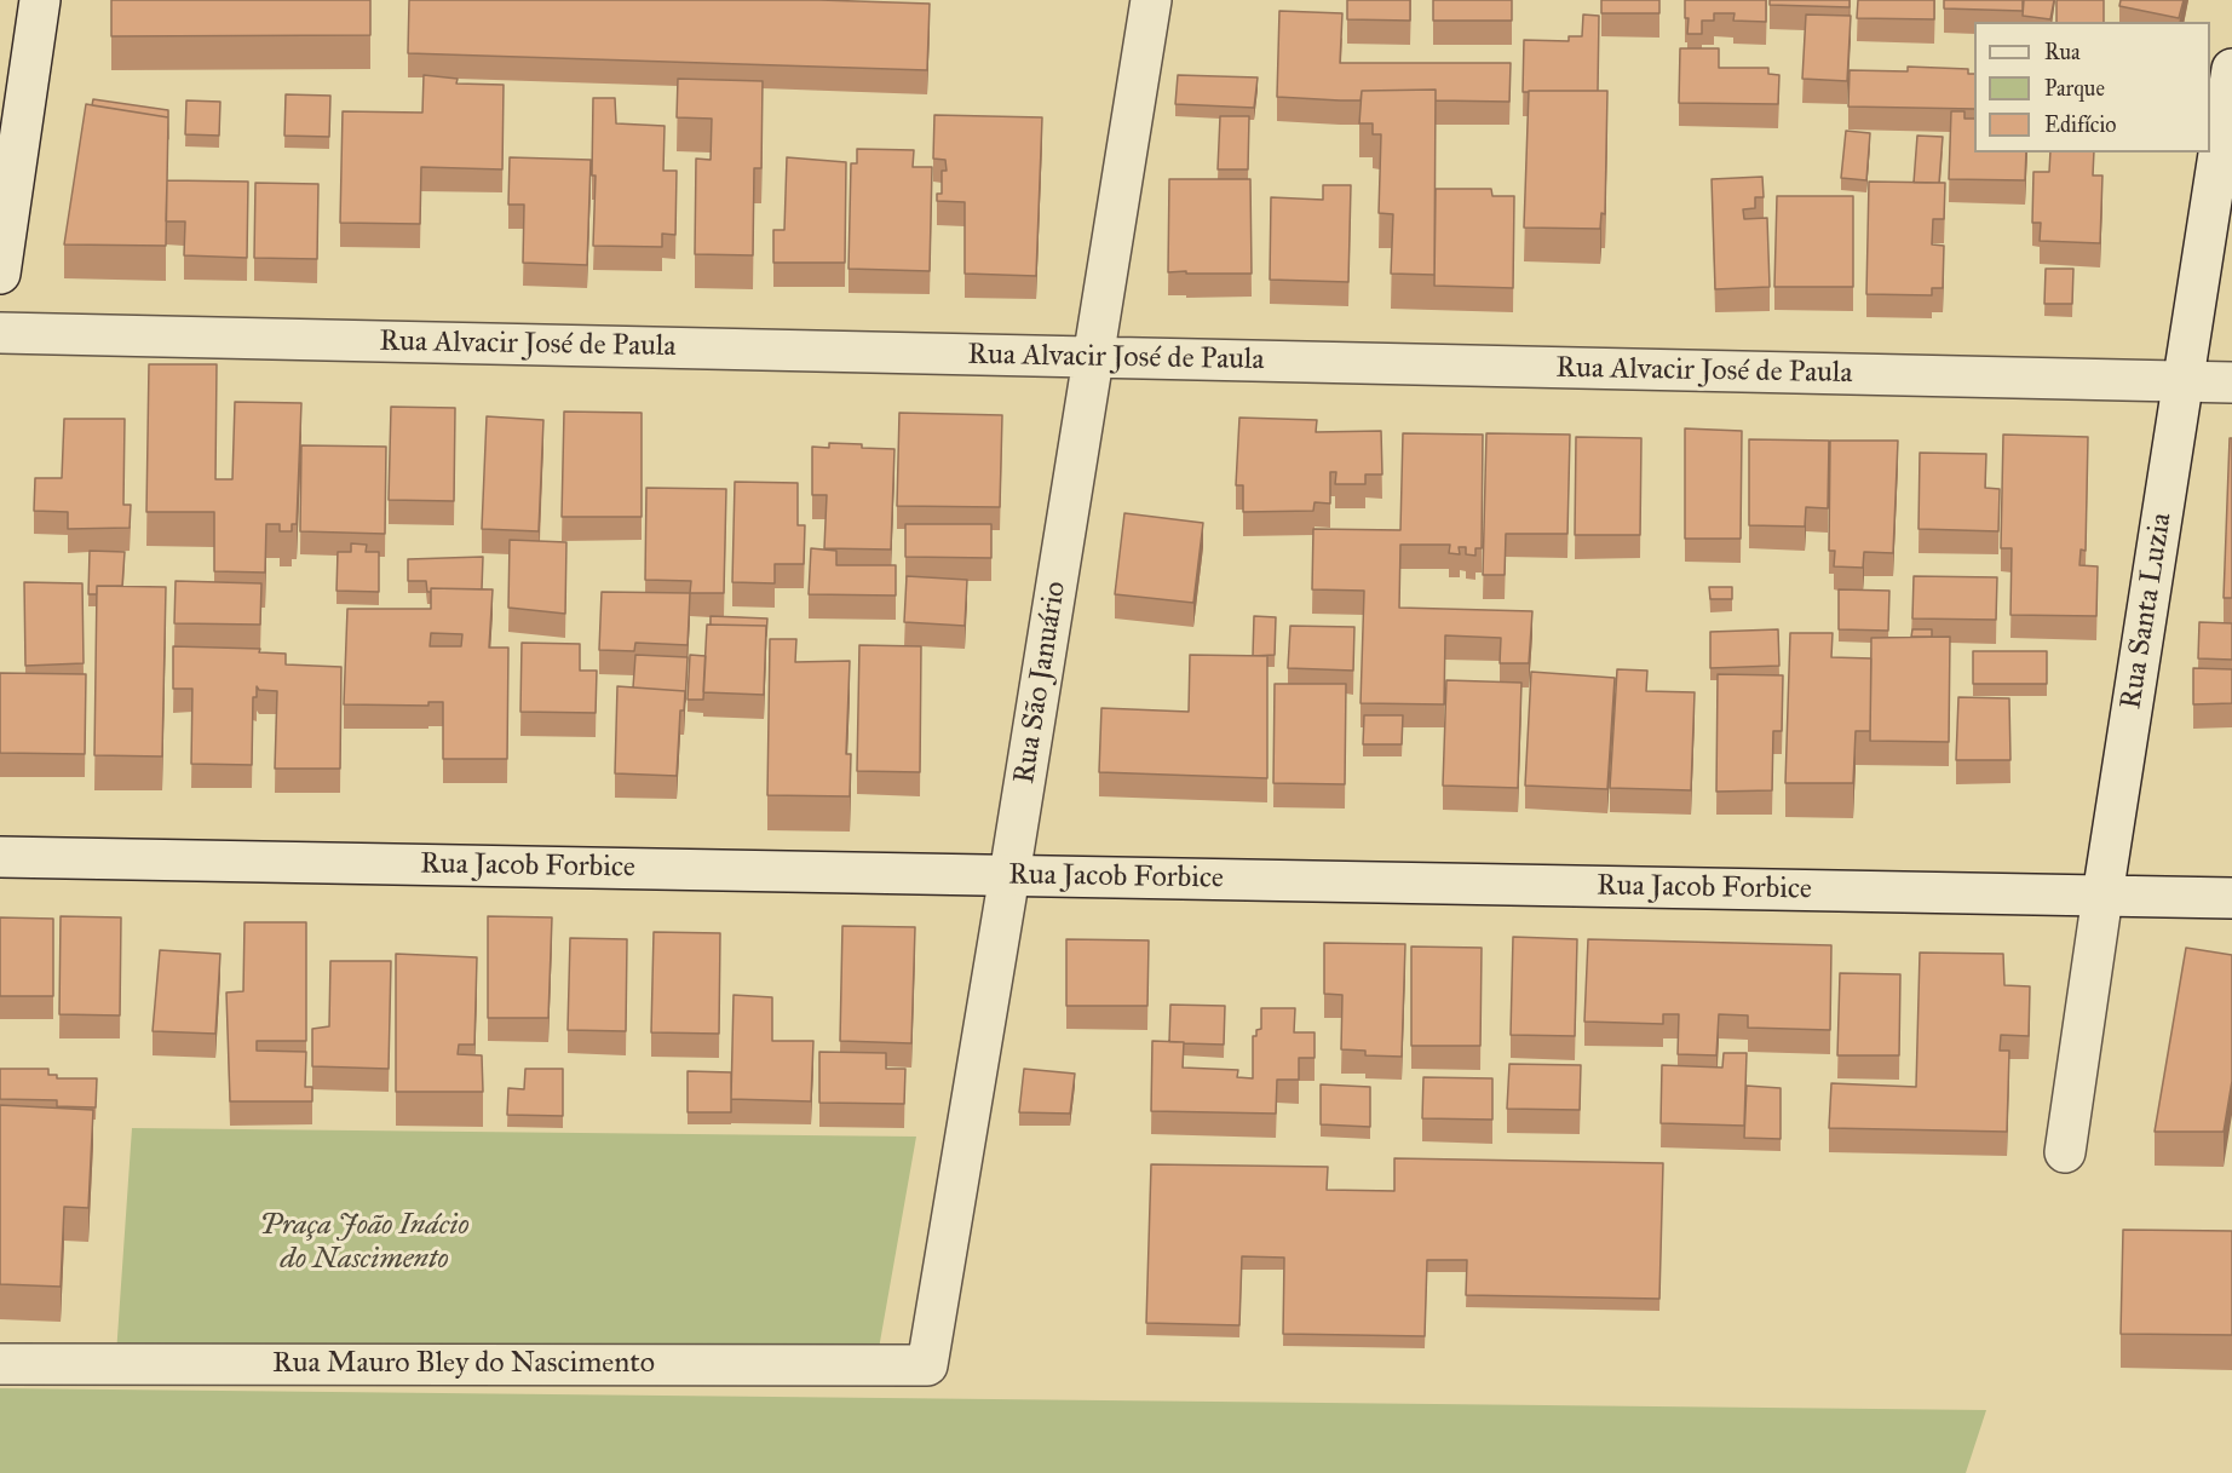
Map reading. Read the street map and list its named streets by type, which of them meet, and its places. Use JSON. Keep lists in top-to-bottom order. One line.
{"streets":{"street":["Rua Alvacir José de Paula","Rua Santa Luzia","Rua São Januário","Rua Jacob Forbice","Rua Mauro Bley do Nascimento"]},"crossings":[["Rua Alvacir José de Paula","Rua Santa Luzia"],["Rua Alvacir José de Paula","Rua São Januário"],["Rua Santa Luzia","Rua Jacob Forbice"],["Rua São Januário","Rua Jacob Forbice"],["Rua São Januário","Rua Mauro Bley do Nascimento"]],"parks":["Praça João Inácio do Nascimento"],"legend":["Rua","Parque","Edifício"]}
